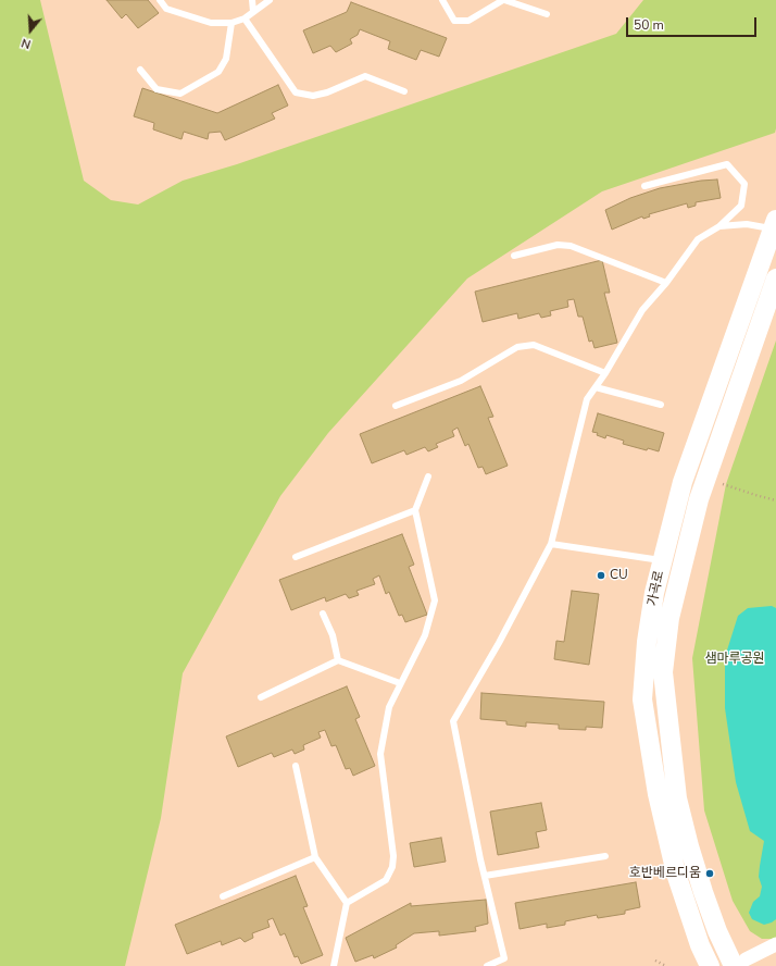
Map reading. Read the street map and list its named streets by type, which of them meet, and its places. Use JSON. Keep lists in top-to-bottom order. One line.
{"streets":{"street":["가곡로"]},"parks":["샘마루공원"],"places":["CU","호반베르디움"],"scale_bar":"50 m","north":"bottom"}
